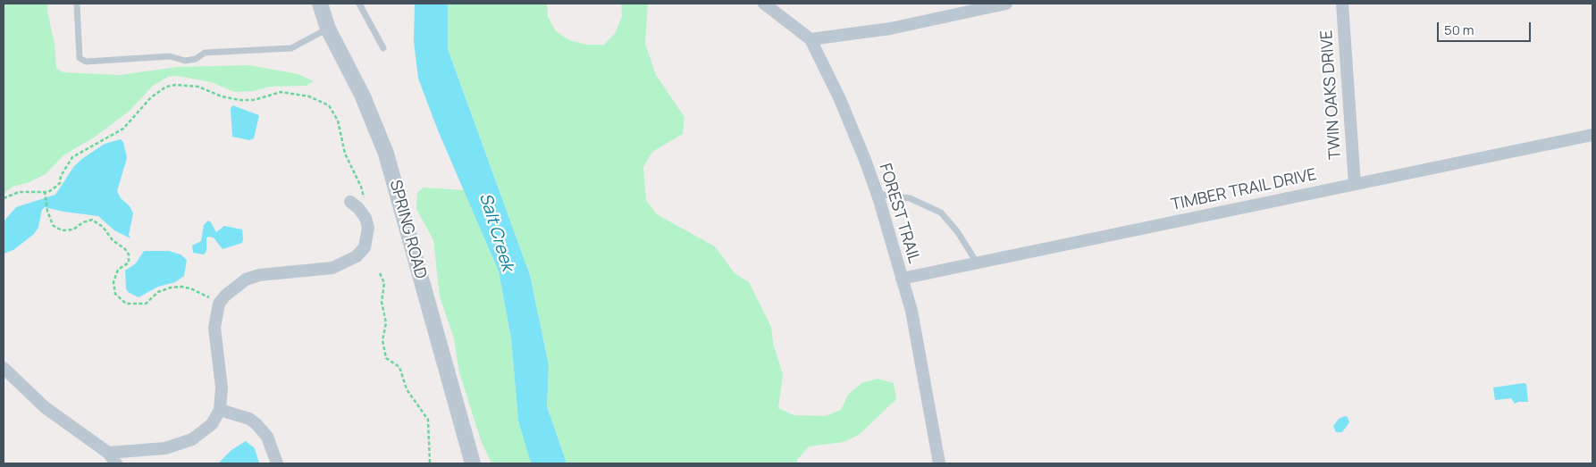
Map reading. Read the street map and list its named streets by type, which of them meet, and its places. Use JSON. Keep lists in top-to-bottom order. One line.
{"streets":{"street":["TWIN OAKS DRIVE","TIMBER TRAIL DRIVE","FOREST TRAIL","SPRING ROAD"]},"crossings":[["TWIN OAKS DRIVE","TIMBER TRAIL DRIVE"],["TIMBER TRAIL DRIVE","FOREST TRAIL"]],"water":["Salt Creek"],"scale_bar":"50 m"}
